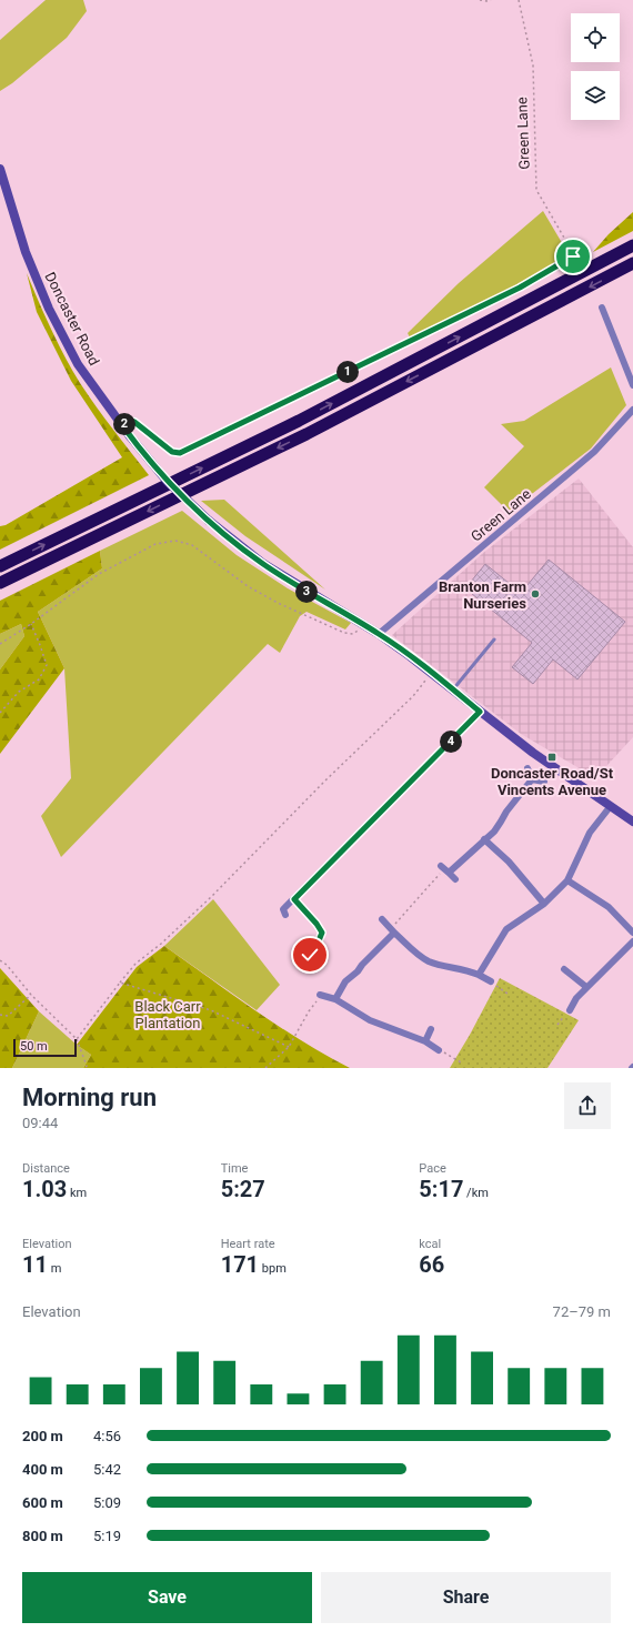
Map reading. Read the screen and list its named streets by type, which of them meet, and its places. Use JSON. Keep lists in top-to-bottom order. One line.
{"streets":{"main road":["Doncaster Road"],"street":["Green Lane"]},"crossings":[["Green Lane","Doncaster Road"]],"parks":["Black Carr Plantation"],"places":{"other":["Branton Farm Nurseries"],"transit":["Doncaster Road/St Vincents Avenue"]},"scale_bar":"50 m","page":{"pins":["1","2","3","4"],"scale":"50 m","heading":["Morning run","09:44"],"stats":[["Distance","1.03 km"],["Time","5:27"],["Pace","5:17 /km"],["Elevation","11 m"],["Heart rate","171 bpm"],["kcal","66"]],"chart":["Elevation","72–79 m"],"list":[{"name":"200 m","note":"4:56"},{"name":"400 m","note":"5:42"},{"name":"600 m","note":"5:09"},{"name":"800 m","note":"5:19"}],"buttons":["Save","Share"]}}
